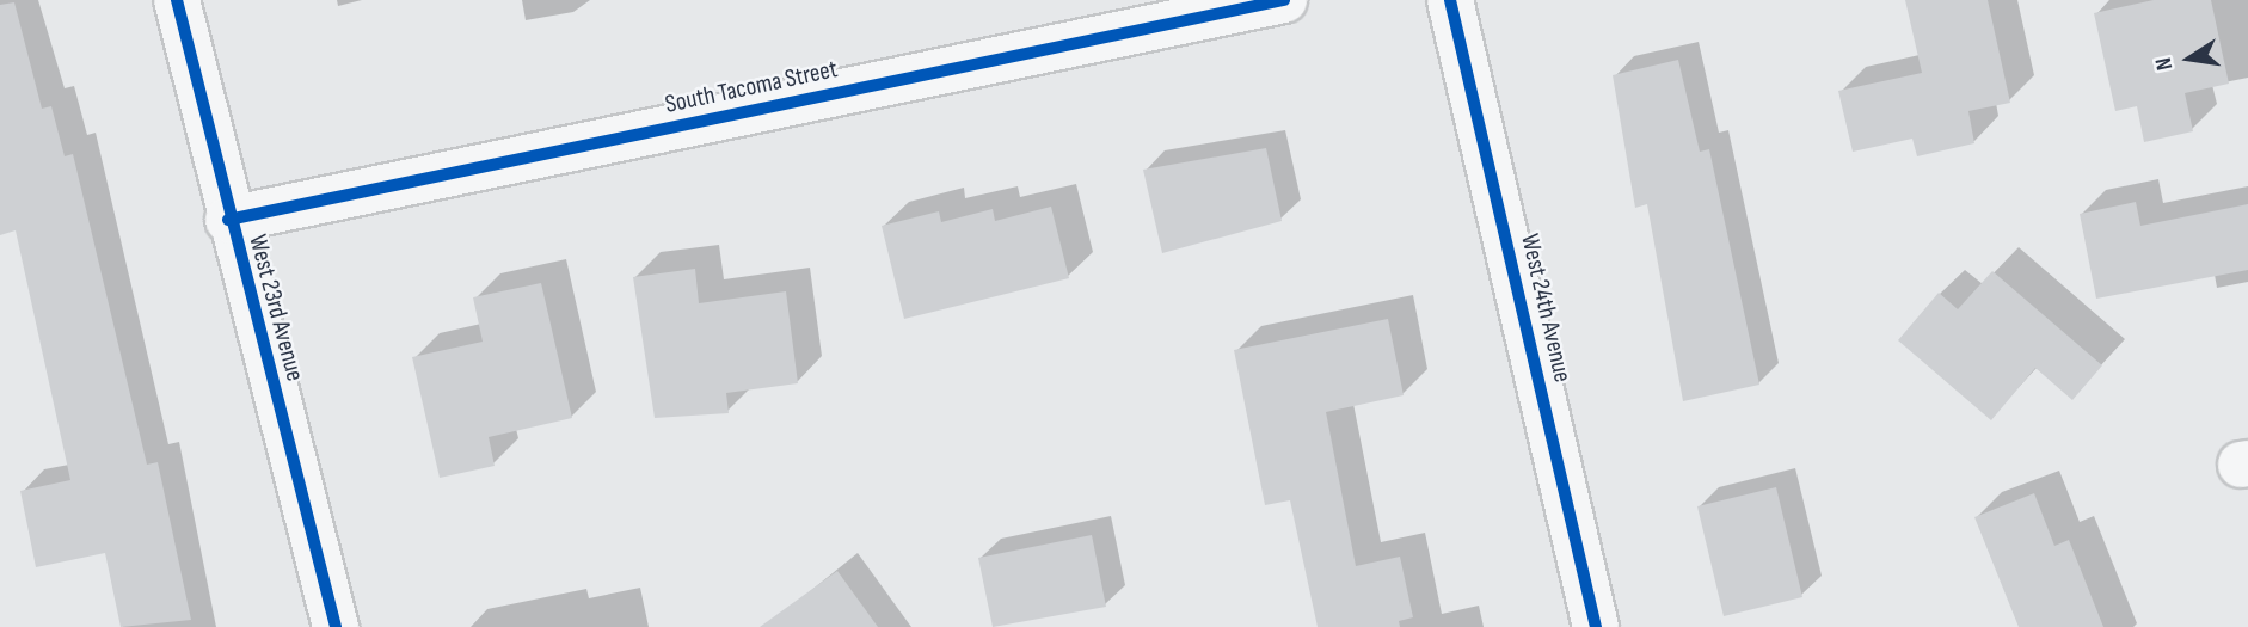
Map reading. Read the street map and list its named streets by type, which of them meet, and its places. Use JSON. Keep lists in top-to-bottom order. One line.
{"streets":{"street":["South Tacoma Street","West 23rd Avenue","West 24th Avenue"]},"crossings":[["South Tacoma Street","West 23rd Avenue"]],"north":"left"}
